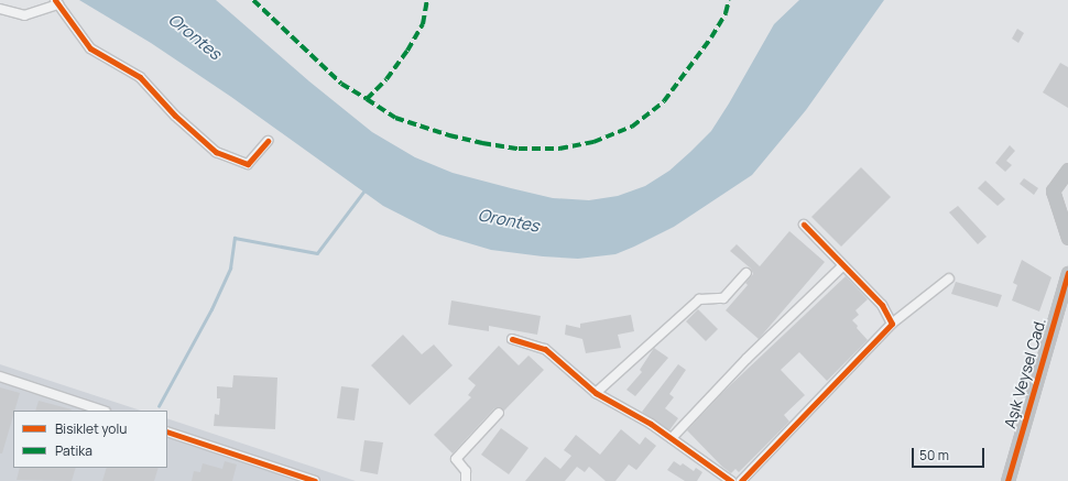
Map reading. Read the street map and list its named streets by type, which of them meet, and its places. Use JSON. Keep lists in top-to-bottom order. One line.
{"streets":{"street":["Aşık Veysel Cad."]},"water":["Orontes"],"legend":["Bisiklet yolu","Patika"],"scale_bar":"50 m"}
